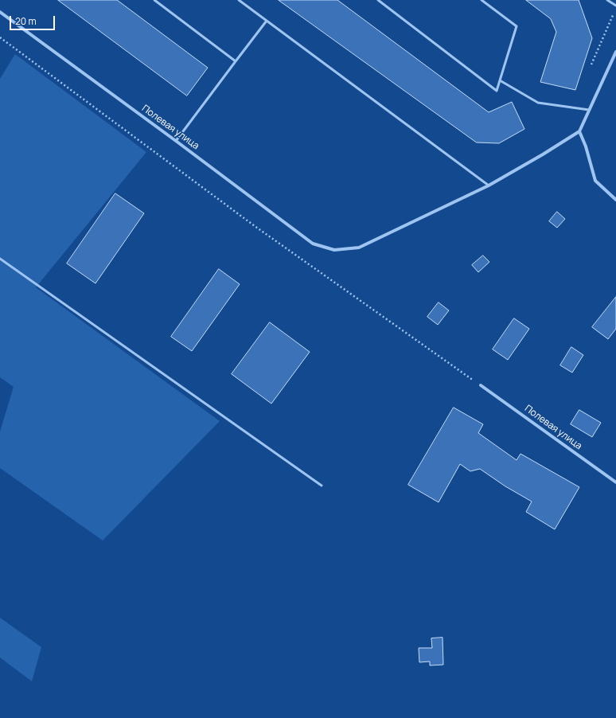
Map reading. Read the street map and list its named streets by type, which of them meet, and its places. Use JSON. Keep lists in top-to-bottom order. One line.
{"streets":{"street":["Полевая улица"]},"scale_bar":"20 m"}
